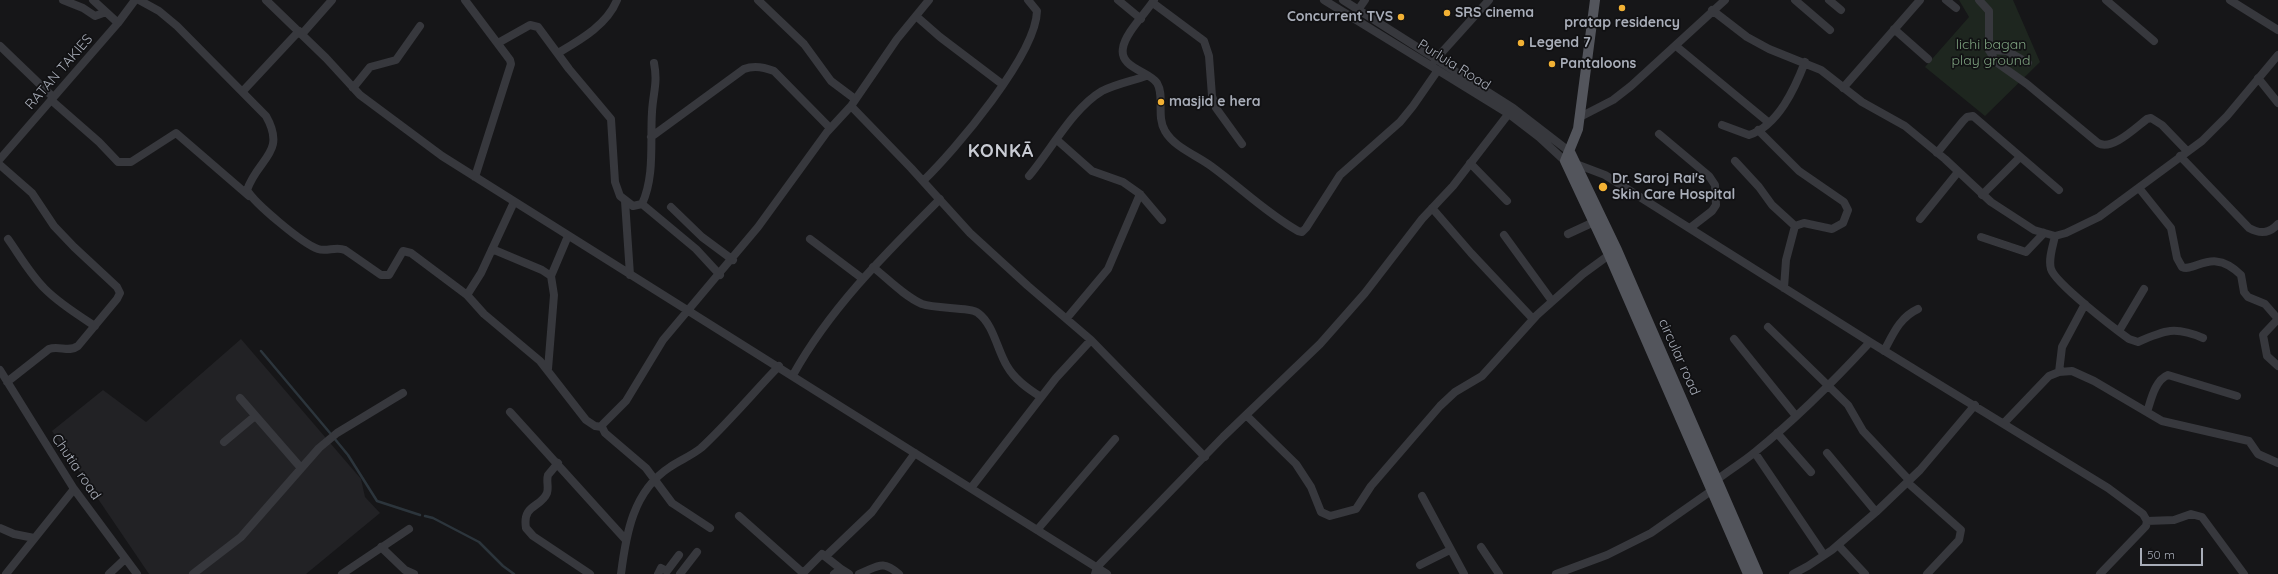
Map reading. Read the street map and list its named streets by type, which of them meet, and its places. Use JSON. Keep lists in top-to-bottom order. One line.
{"streets":{"main road":["circular road"],"street":["Purluia Road","RATAN TAKIES","Chutia road"]},"crossings":[["Purluia Road","circular road"]],"districts":["KONKĀ"],"parks":["lichi bagan play ground"],"places":["pratap residency","SRS cinema","Concurrent TVS","Legend 7","Pantaloons","masjid e hera","Dr. Saroj Rai's Skin Care Hospital"],"scale_bar":"50 m"}
